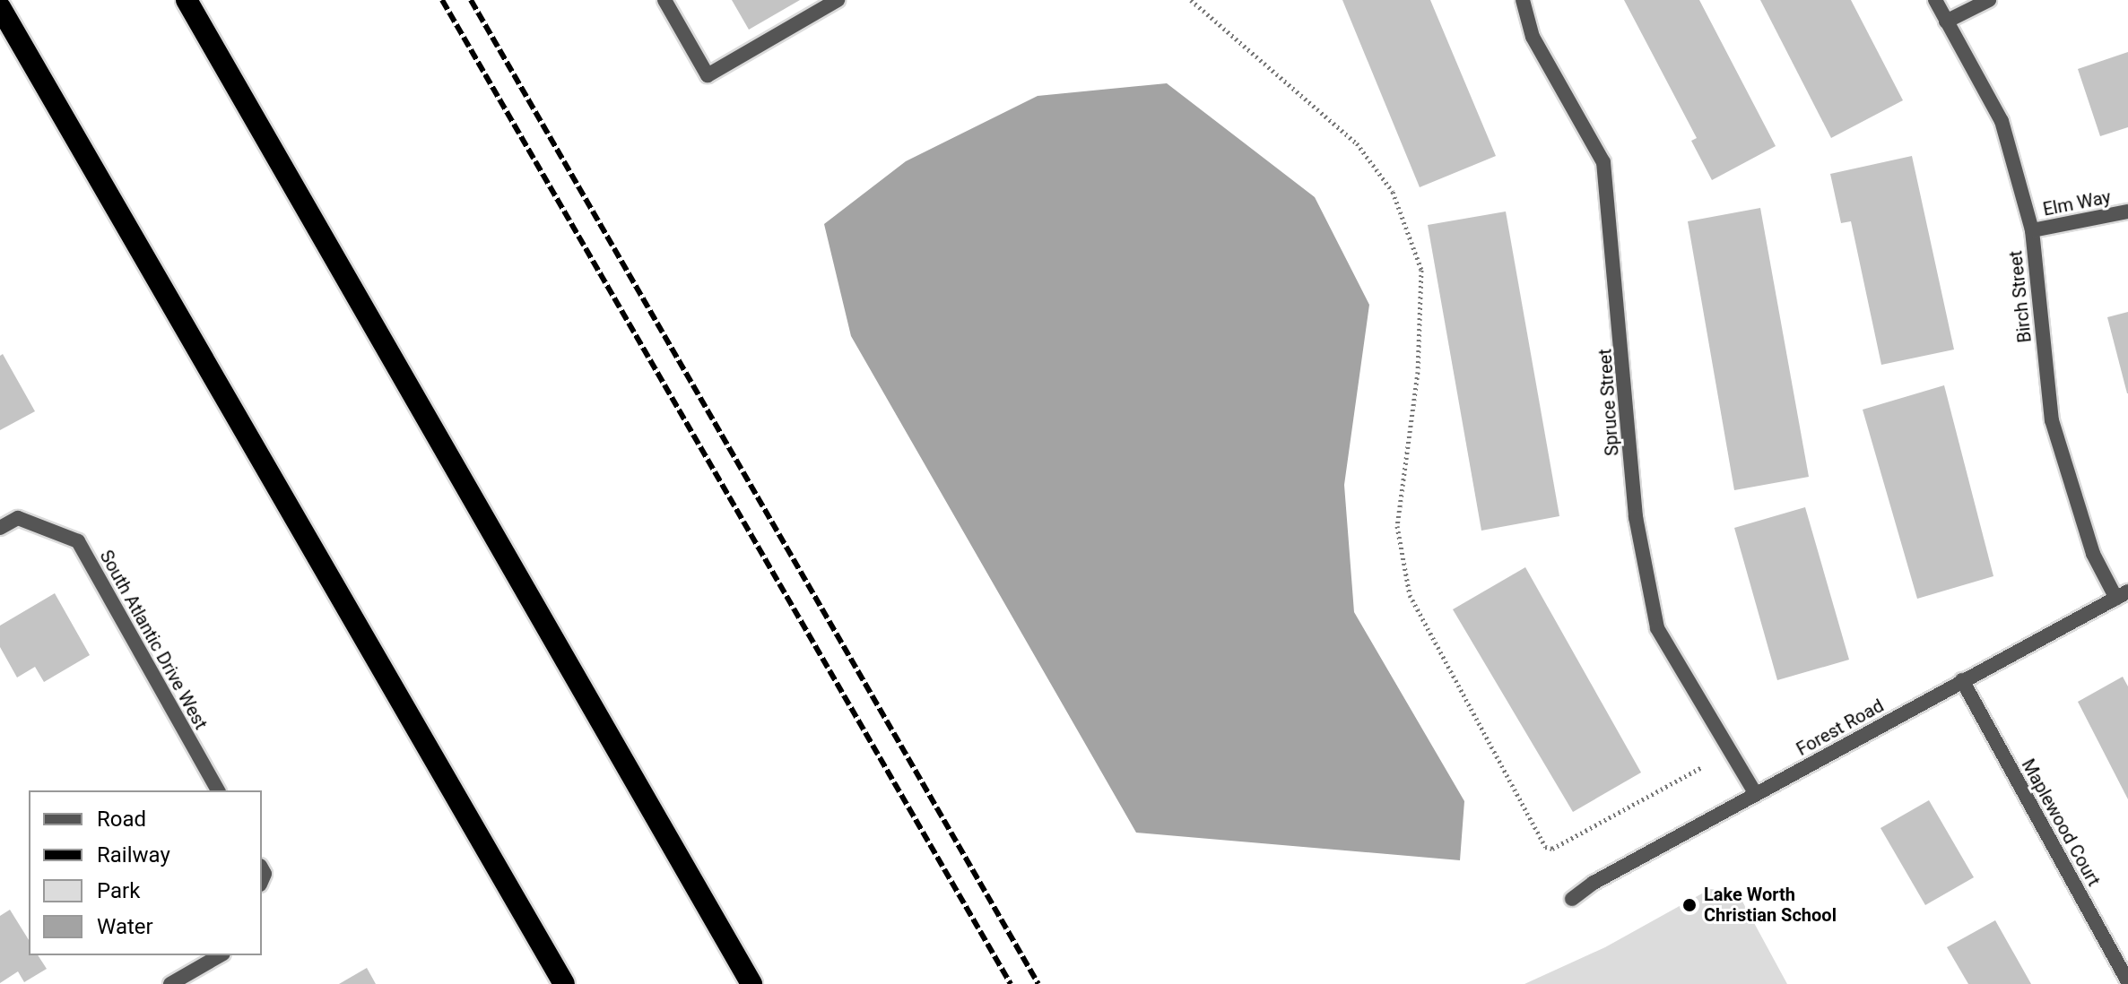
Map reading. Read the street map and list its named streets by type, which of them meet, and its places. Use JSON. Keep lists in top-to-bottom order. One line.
{"streets":{"street":["Elm Way","Birch Street","Spruce Street","South Atlantic Drive West","Forest Road","Maplewood Court"]},"crossings":[["Elm Way","Birch Street"],["Birch Street","Forest Road"],["Spruce Street","Forest Road"],["Forest Road","Maplewood Court"]],"places":["Lake Worth Christian School"],"legend":["Road","Railway","Park","Water"]}
